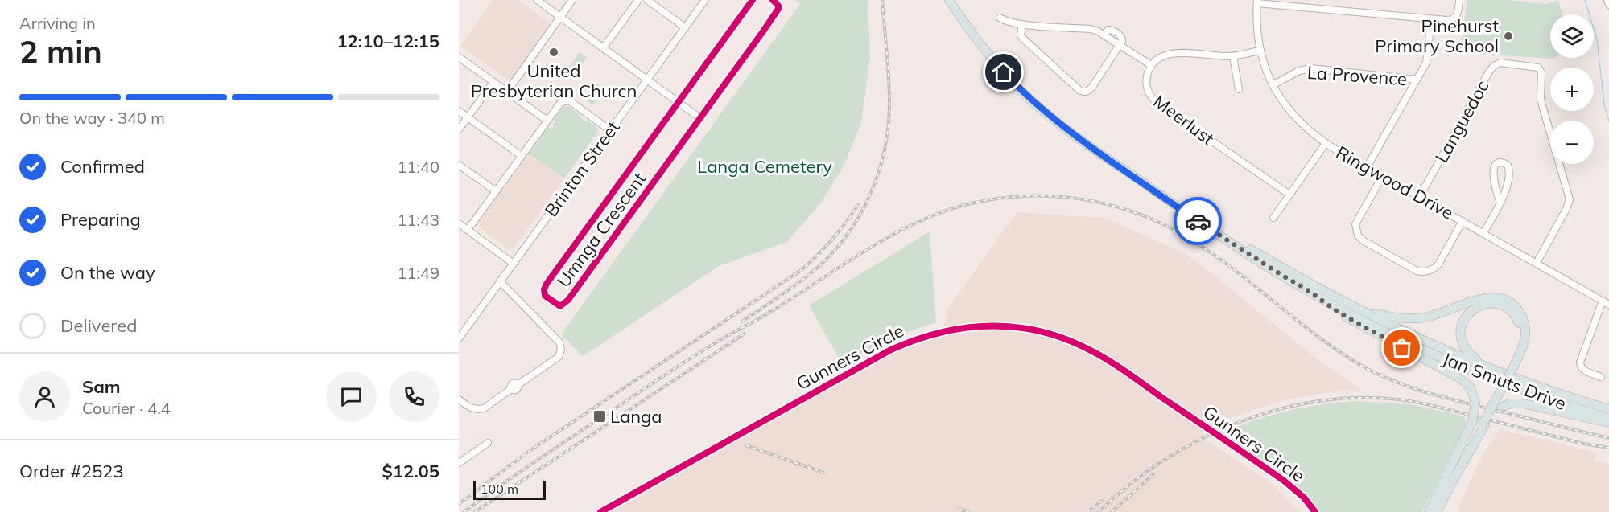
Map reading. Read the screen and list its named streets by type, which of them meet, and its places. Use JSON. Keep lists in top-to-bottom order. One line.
{"streets":{"main road":["Jan Smuts Drive"],"street":["La Provence","Meerlust","Languedoc","Brinton Street","Ringwood Drive","Umnga Crescent","Gunners Circle"]},"crossings":[["La Provence","Ringwood Drive"],["Languedoc","Ringwood Drive"]],"parks":["Langa Cemetery"],"places":{"other":["Pinehurst Primary School","United Presbyterian Churcn"],"transit":["Langa"]},"scale_bar":"100 m","page":{"heading":["2 min","Arriving in","12:10–12:15"],"panel":["Sam","Courier · 4.4","Order #2523","$12.05"],"map_buttons":["+","−"],"bar":"On the way · 340 m","list":[["Confirmed","11:40"],["Preparing","11:43"],["On the way","11:49"],"Delivered"],"scale":"100 m"}}
